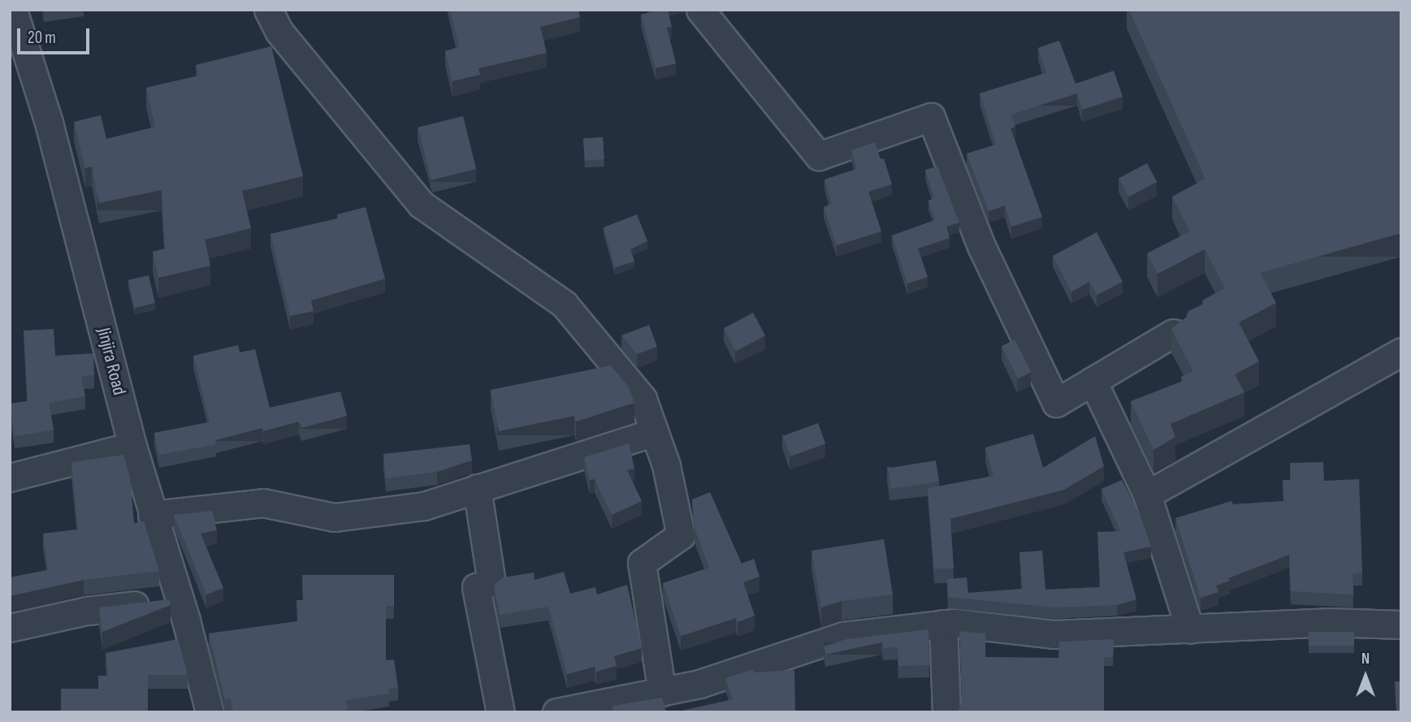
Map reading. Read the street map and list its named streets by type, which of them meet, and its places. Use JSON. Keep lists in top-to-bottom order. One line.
{"streets":{"street":["Jinjira Road"]},"scale_bar":"20 m","north":"top"}
